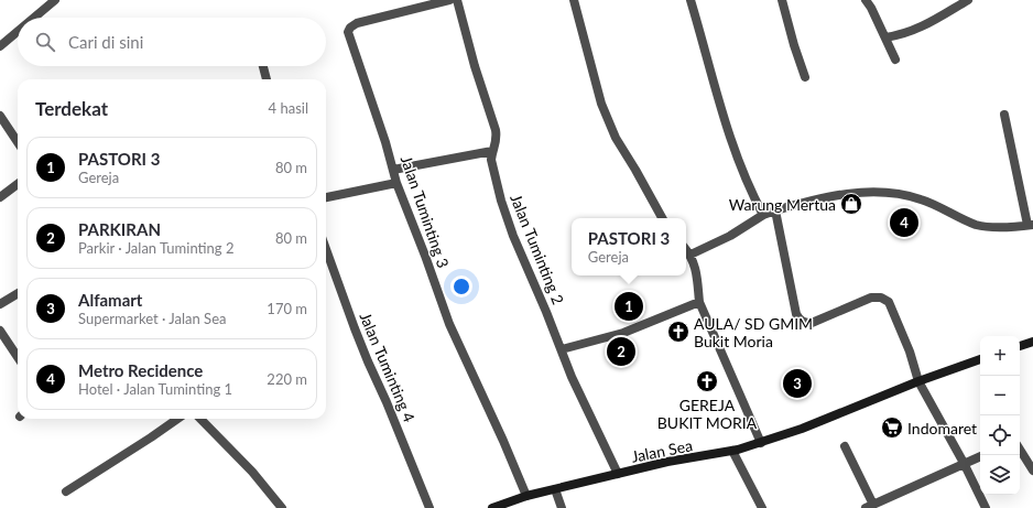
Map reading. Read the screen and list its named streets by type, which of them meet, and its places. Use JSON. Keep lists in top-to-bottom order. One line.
{"streets":{"main road":["Jalan Sea"],"street":["Jalan Tuminting 3","Jalan Tuminting 2","Jalan Tuminting 4"]},"crossings":[["Jalan Tuminting 3","Jalan Sea"],["Jalan Tuminting 2","Jalan Sea"]],"places":{"shop":["Warung Mertua"],"church":["AULA/ SD GMIM Bukit Moria","GEREJA BUKIT MORIA"],"supermarket":["Indomaret"]},"page":{"search":"Cari di sini","heading":["Terdekat","4 hasil"],"list":[{"mark":"1","name":"PASTORI 3","note":"Gereja","value":"80 m"},{"mark":"2","name":"PARKIRAN","note":"Parkir · Jalan Tuminting 2","value":"80 m"},{"mark":"3","name":"Alfamart","note":"Supermarket · Jalan Sea","value":"170 m"},{"mark":"4","name":"Metro Recidence","note":"Hotel · Jalan Tuminting 1","value":"220 m"}],"pins":["4","1","2","3"],"popup":["PASTORI 3","Gereja"],"map_buttons":["+","−"]}}
